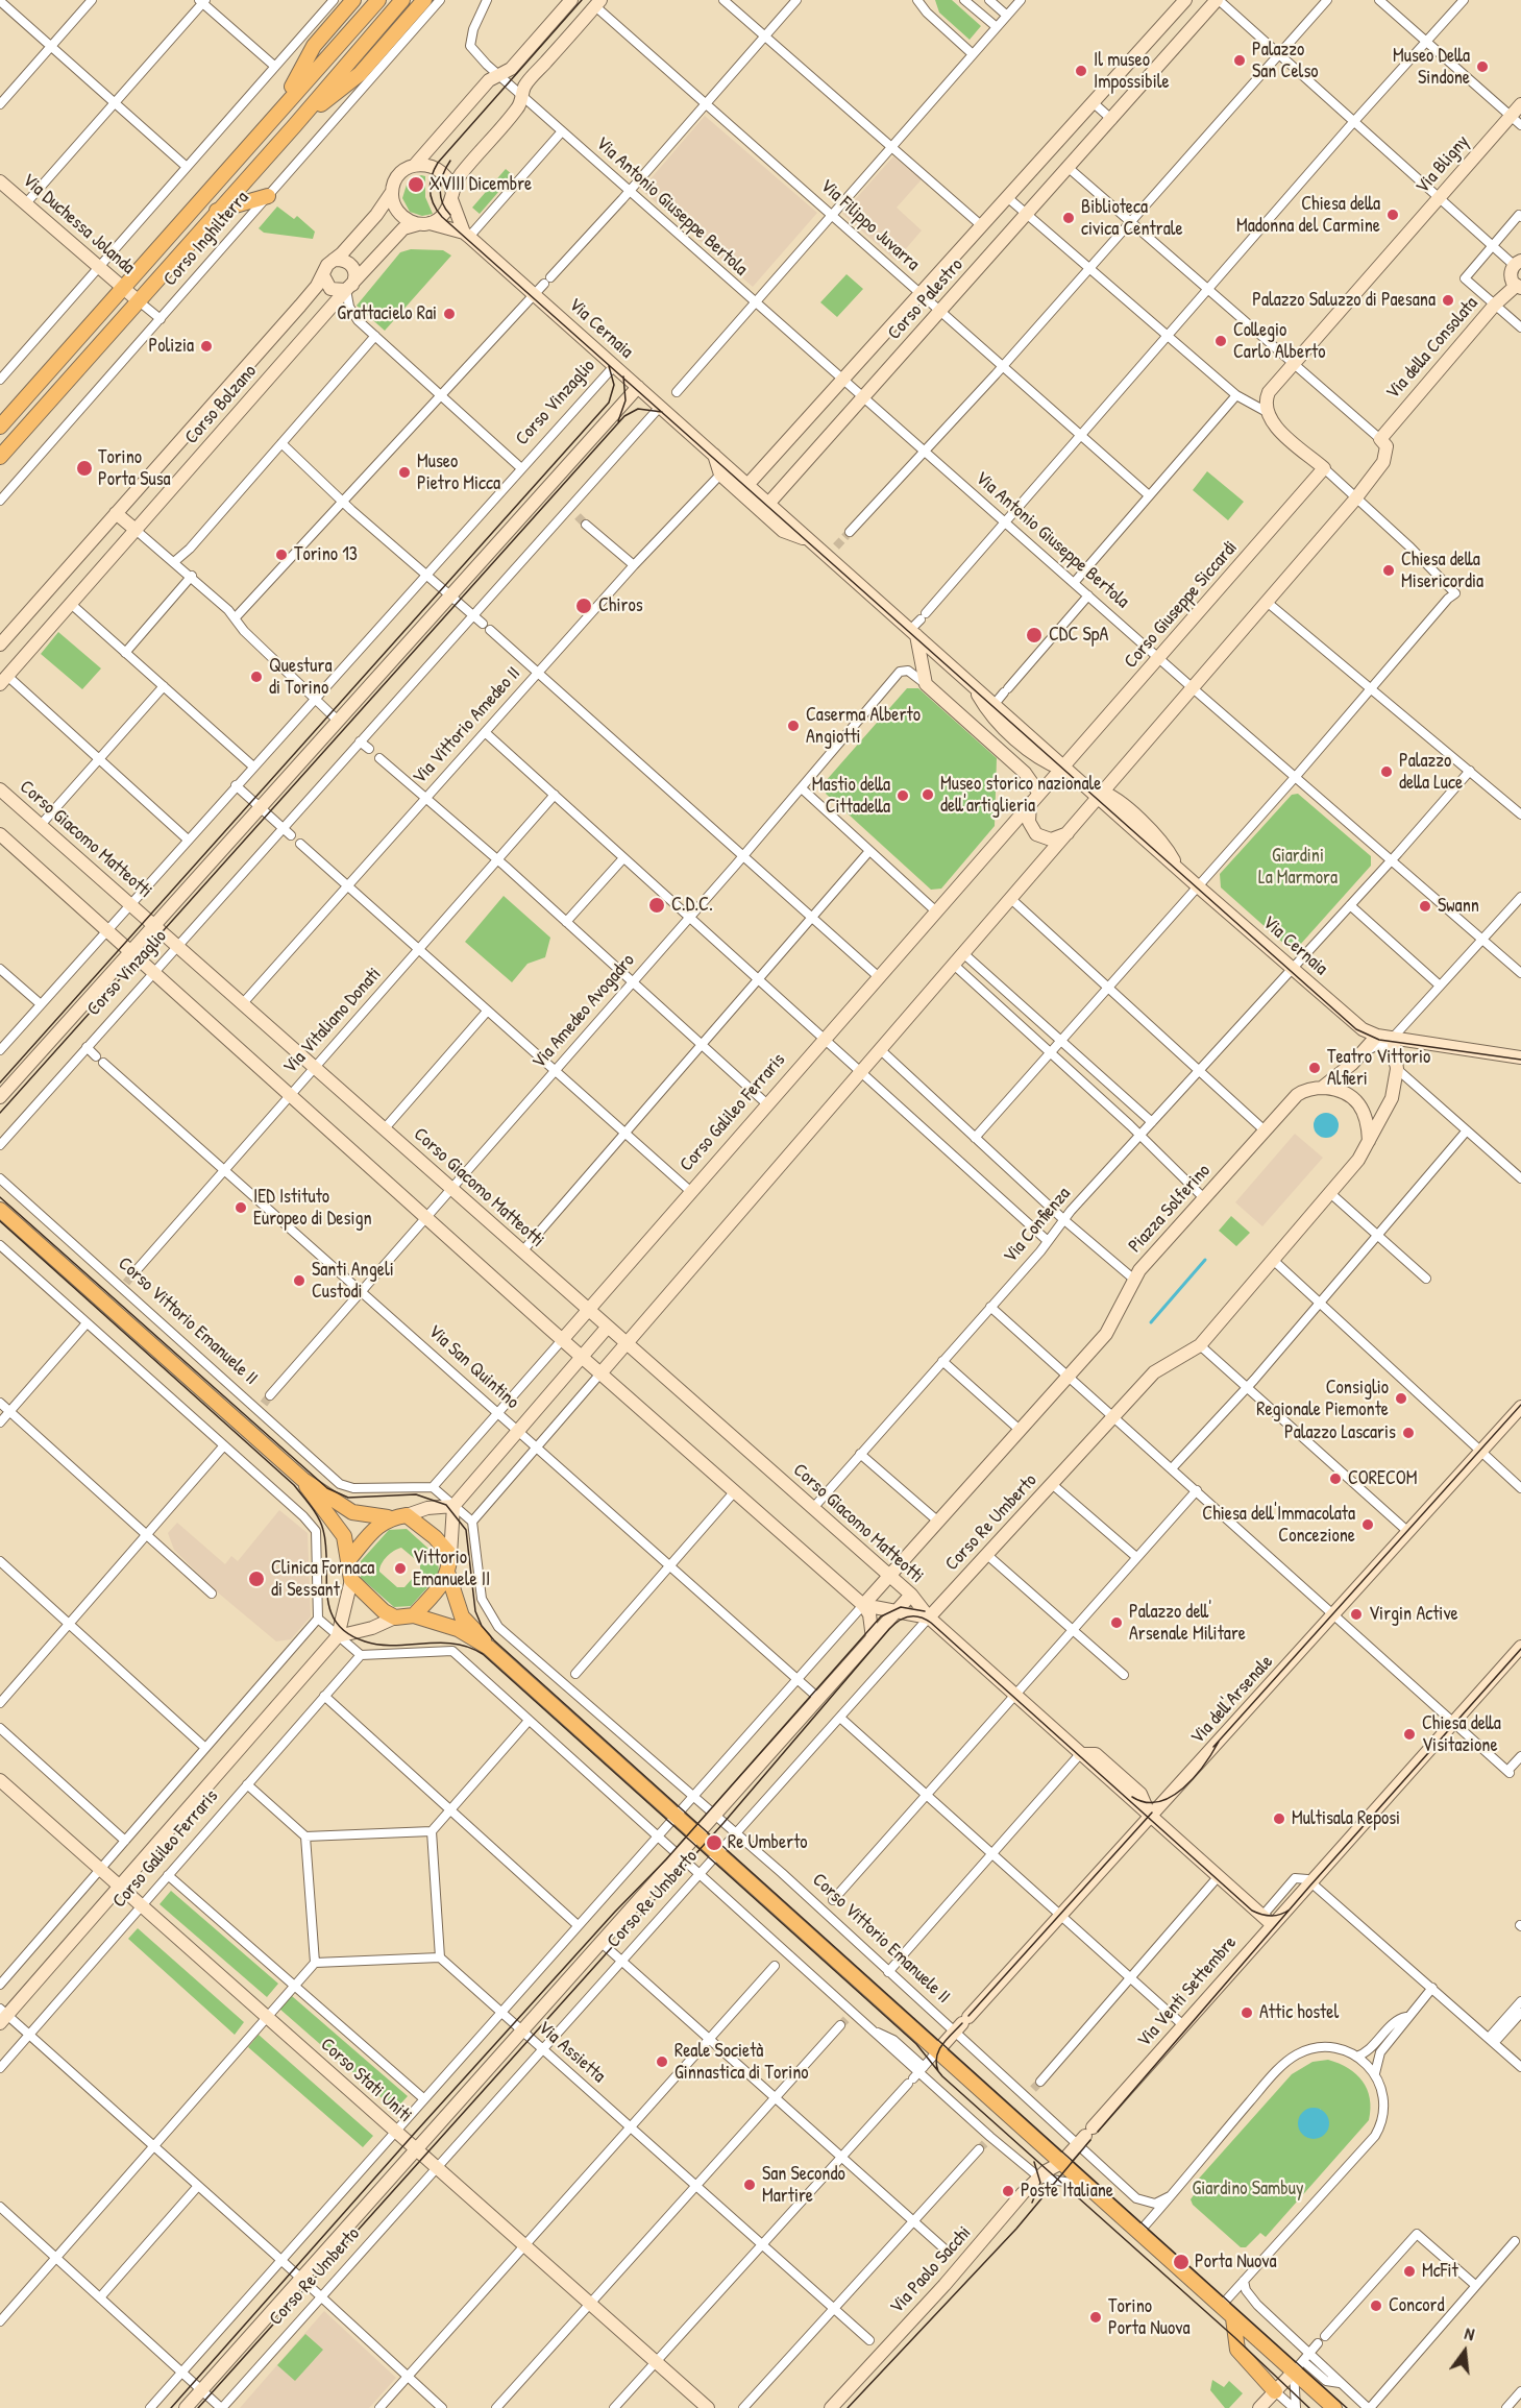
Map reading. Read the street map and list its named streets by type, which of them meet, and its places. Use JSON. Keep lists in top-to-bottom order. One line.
{"streets":{"main road":["Corso Inghilterra"],"street":["Via Bligny","Via Antonio Giuseppe Bertola","Via Duchessa Jolanda","Via Filippo Juvarra","Corso Palestro","Via Cernaia","Via della Consolata","Corso Vinzaglio","Corso Bolzano","Corso Giuseppe Siccardi","Via Vittorio Amedeo II","Corso Giacomo Matteotti","Via Amedeo Avogadro","Via Vitaliano Donati","Corso Galileo Ferraris","Piazza Solferino","Via Confienza","Corso Vittorio Emanuele II","Via San Quintino","Corso Re Umberto","Via dell'Arsenale","Via Venti Settembre","Via Assietta","Corso Stati Uniti","Via Paolo Sacchi"]},"crossings":[["Via Antonio Giuseppe Bertola","Corso Palestro"],["Via Antonio Giuseppe Bertola","Corso Giuseppe Siccardi"],["Via Antonio Giuseppe Bertola","Via Confienza"],["Via Duchessa Jolanda","Corso Inghilterra"],["Via Filippo Juvarra","Corso Palestro"],["Corso Palestro","Via Cernaia"],["Via Cernaia","Corso Vinzaglio"],["Via Cernaia","Corso Bolzano"],["Via Cernaia","Corso Giuseppe Siccardi"],["Via Cernaia","Via Vittorio Amedeo II"],["Via Cernaia","Corso Galileo Ferraris"],["Via Cernaia","Piazza Solferino"],["Via Cernaia","Via Confienza"],["Corso Vinzaglio","Corso Giacomo Matteotti"],["Corso Vinzaglio","Via San Quintino"],["Corso Giuseppe Siccardi","Corso Galileo Ferraris"],["Via Vittorio Amedeo II","Corso Giacomo Matteotti"],["Corso Giacomo Matteotti","Via Amedeo Avogadro"],["Corso Giacomo Matteotti","Via Vitaliano Donati"],["Corso Giacomo Matteotti","Corso Galileo Ferraris"],["Corso Giacomo Matteotti","Via Confienza"],["Corso Giacomo Matteotti","Corso Re Umberto"],["Corso Giacomo Matteotti","Via dell'Arsenale"],["Corso Giacomo Matteotti","Via Venti Settembre"],["Via Amedeo Avogadro","Via San Quintino"],["Via Vitaliano Donati","Via San Quintino"],["Corso Galileo Ferraris","Corso Vittorio Emanuele II"],["Corso Galileo Ferraris","Via San Quintino"],["Corso Galileo Ferraris","Corso Stati Uniti"],["Piazza Solferino","Corso Re Umberto"],["Corso Vittorio Emanuele II","Corso Re Umberto"],["Corso Vittorio Emanuele II","Via dell'Arsenale"],["Corso Vittorio Emanuele II","Via Venti Settembre"],["Via San Quintino","Corso Re Umberto"],["Corso Re Umberto","Via Assietta"],["Corso Re Umberto","Corso Stati Uniti"],["Via Venti Settembre","Via Paolo Sacchi"],["Via Assietta","Via Paolo Sacchi"]],"parks":["Giardini La Marmora","Giardino Sambuy"],"places":["Palazzo San Celso","Museo Della Sindone","Il museo Impossibile","XVIII Dicembre","Chiesa della Madonna del Carmine","Biblioteca civica Centrale","Palazzo Saluzzo di Paesana","Grattacielo Rai","Collegio Carlo Alberto","Polizia","Torino Porta Susa","Museo Pietro Micca","Torino 13","Chiesa della Misericordia","Chiros","CDC SpA","Questura di Torino","Caserma Alberto Angiotti","Palazzo della Luce","Museo storico nazionale dell'artiglieria","Mastio della Cittadella","C.D.C.","Swann","Teatro Vittorio Alfieri","IED Istituto Europeo di Design","Santi Angeli Custodi","Consiglio Regionale Piemonte","Palazzo Lascaris","CORECOM","Chiesa dell'Immacolata Concezione","Vittorio Emanuele II","Clinica Fornaca di Sessant","Virgin Active","Palazzo dell' Arsenale Militare","Chiesa della Visitazione","Multisala Reposi","Re Umberto","Attic hostel","Reale Società Ginnastica di Torino","San Secondo Martire","Poste Italiane","Porta Nuova","McFit","Concord","Torino Porta Nuova"],"north":"top"}
